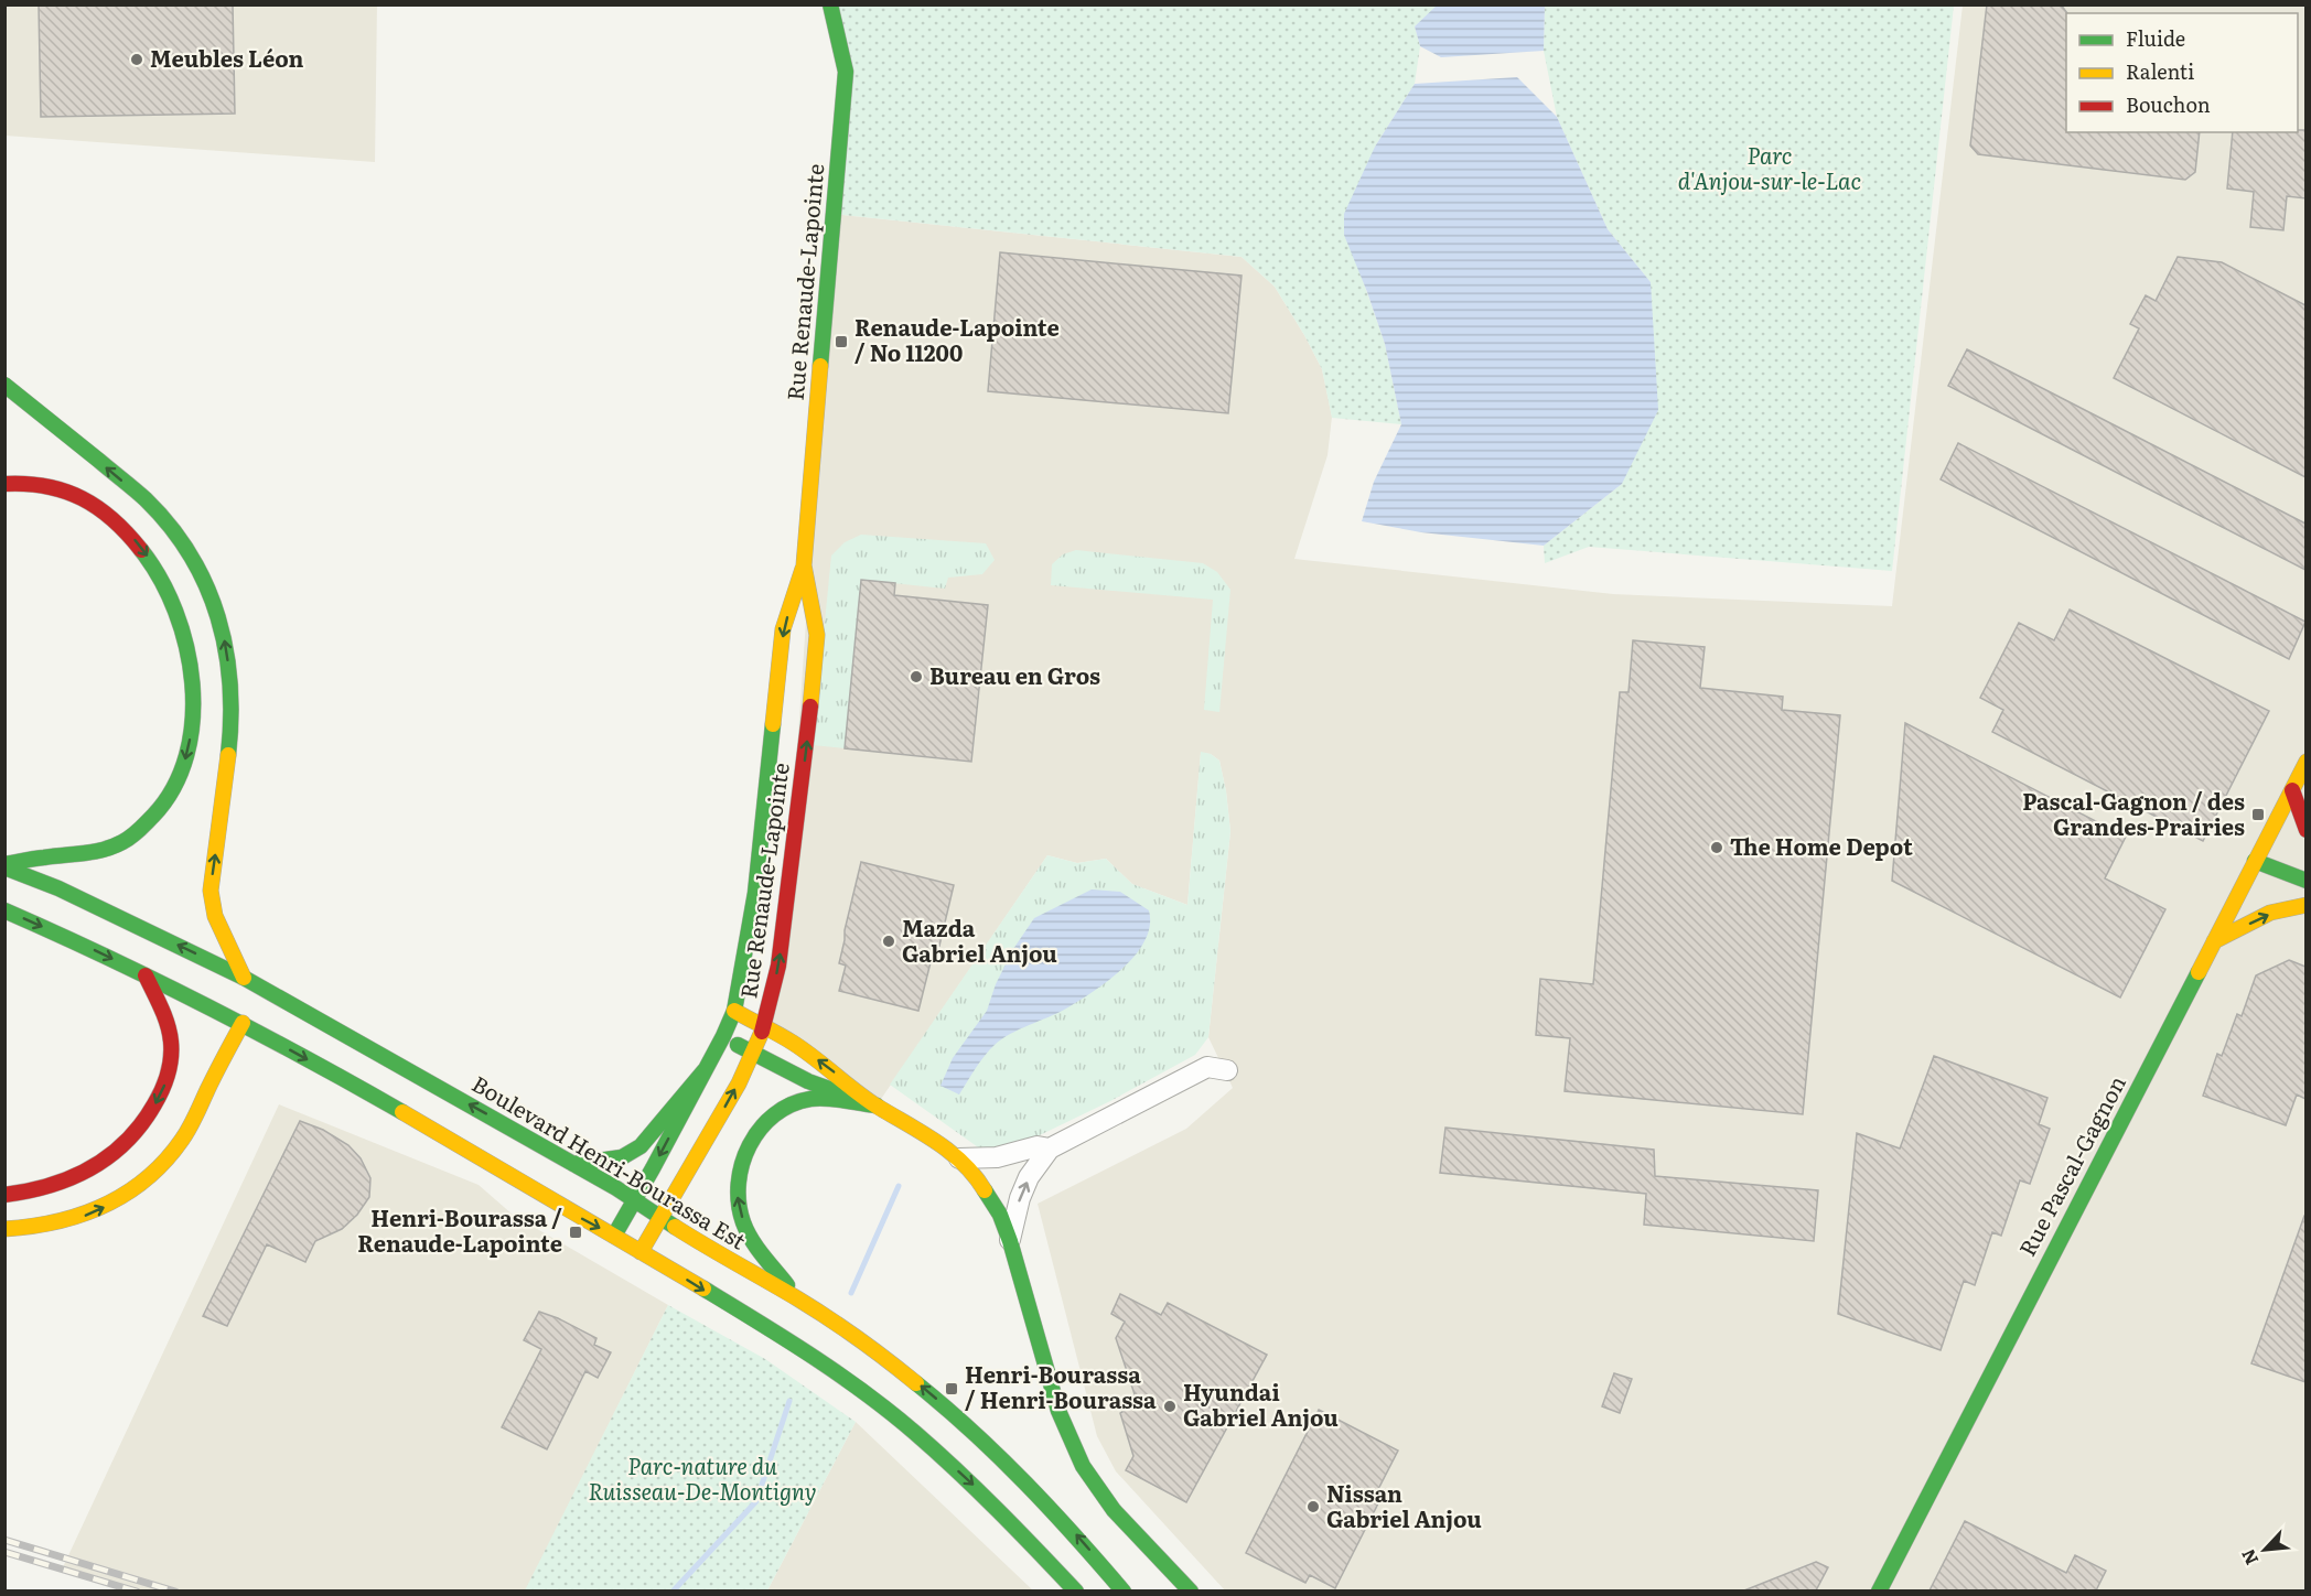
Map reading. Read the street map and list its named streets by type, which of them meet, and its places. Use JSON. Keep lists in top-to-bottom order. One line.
{"streets":{"main road":["Rue Renaude-Lapointe","Boulevard Henri-Bourassa Est","Rue Pascal-Gagnon"]},"crossings":[["Rue Renaude-Lapointe","Boulevard Henri-Bourassa Est"]],"parks":["Parc d'Anjou-sur-le-Lac","Parc-nature du Ruisseau-De-Montigny"],"places":{"other":["Meubles Léon","Bureau en Gros","The Home Depot","Mazda Gabriel Anjou","Hyundai Gabriel Anjou","Nissan Gabriel Anjou"],"transit":["Renaude-Lapointe / No 11200","Pascal-Gagnon / des Grandes-Prairies","Henri-Bourassa / Renaude-Lapointe","Henri-Bourassa / Henri-Bourassa"]},"legend":["Fluide","Ralenti","Bouchon"],"north":"bottom left"}
